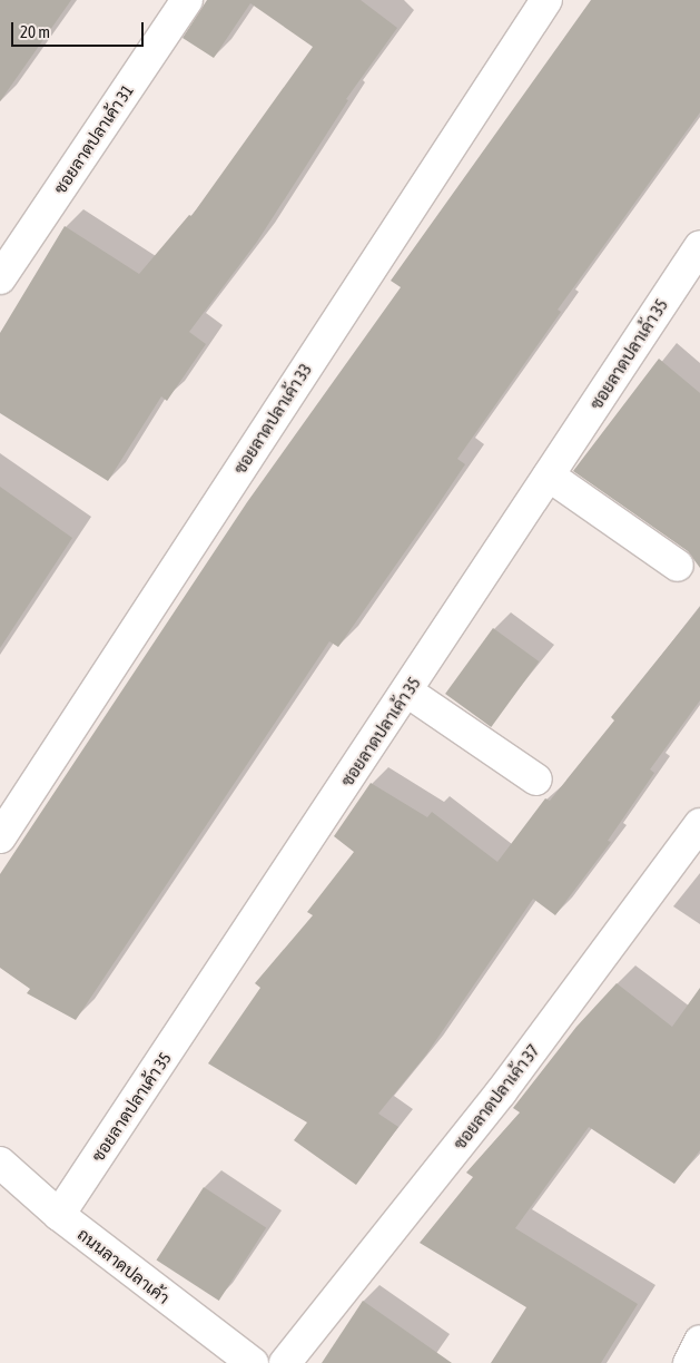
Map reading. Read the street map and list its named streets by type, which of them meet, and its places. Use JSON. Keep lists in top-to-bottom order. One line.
{"streets":{"street":["ซอยลาดปลาเค้า 31","ซอยลาดปลาเค้า 35","ซอยลาดปลาเค้า 33","ซอยลาดปลาเค้า 37","ถนนลาดปลาเค้า"]},"crossings":[["ซอยลาดปลาเค้า 35","ถนนลาดปลาเค้า"]],"scale_bar":"20 m"}
